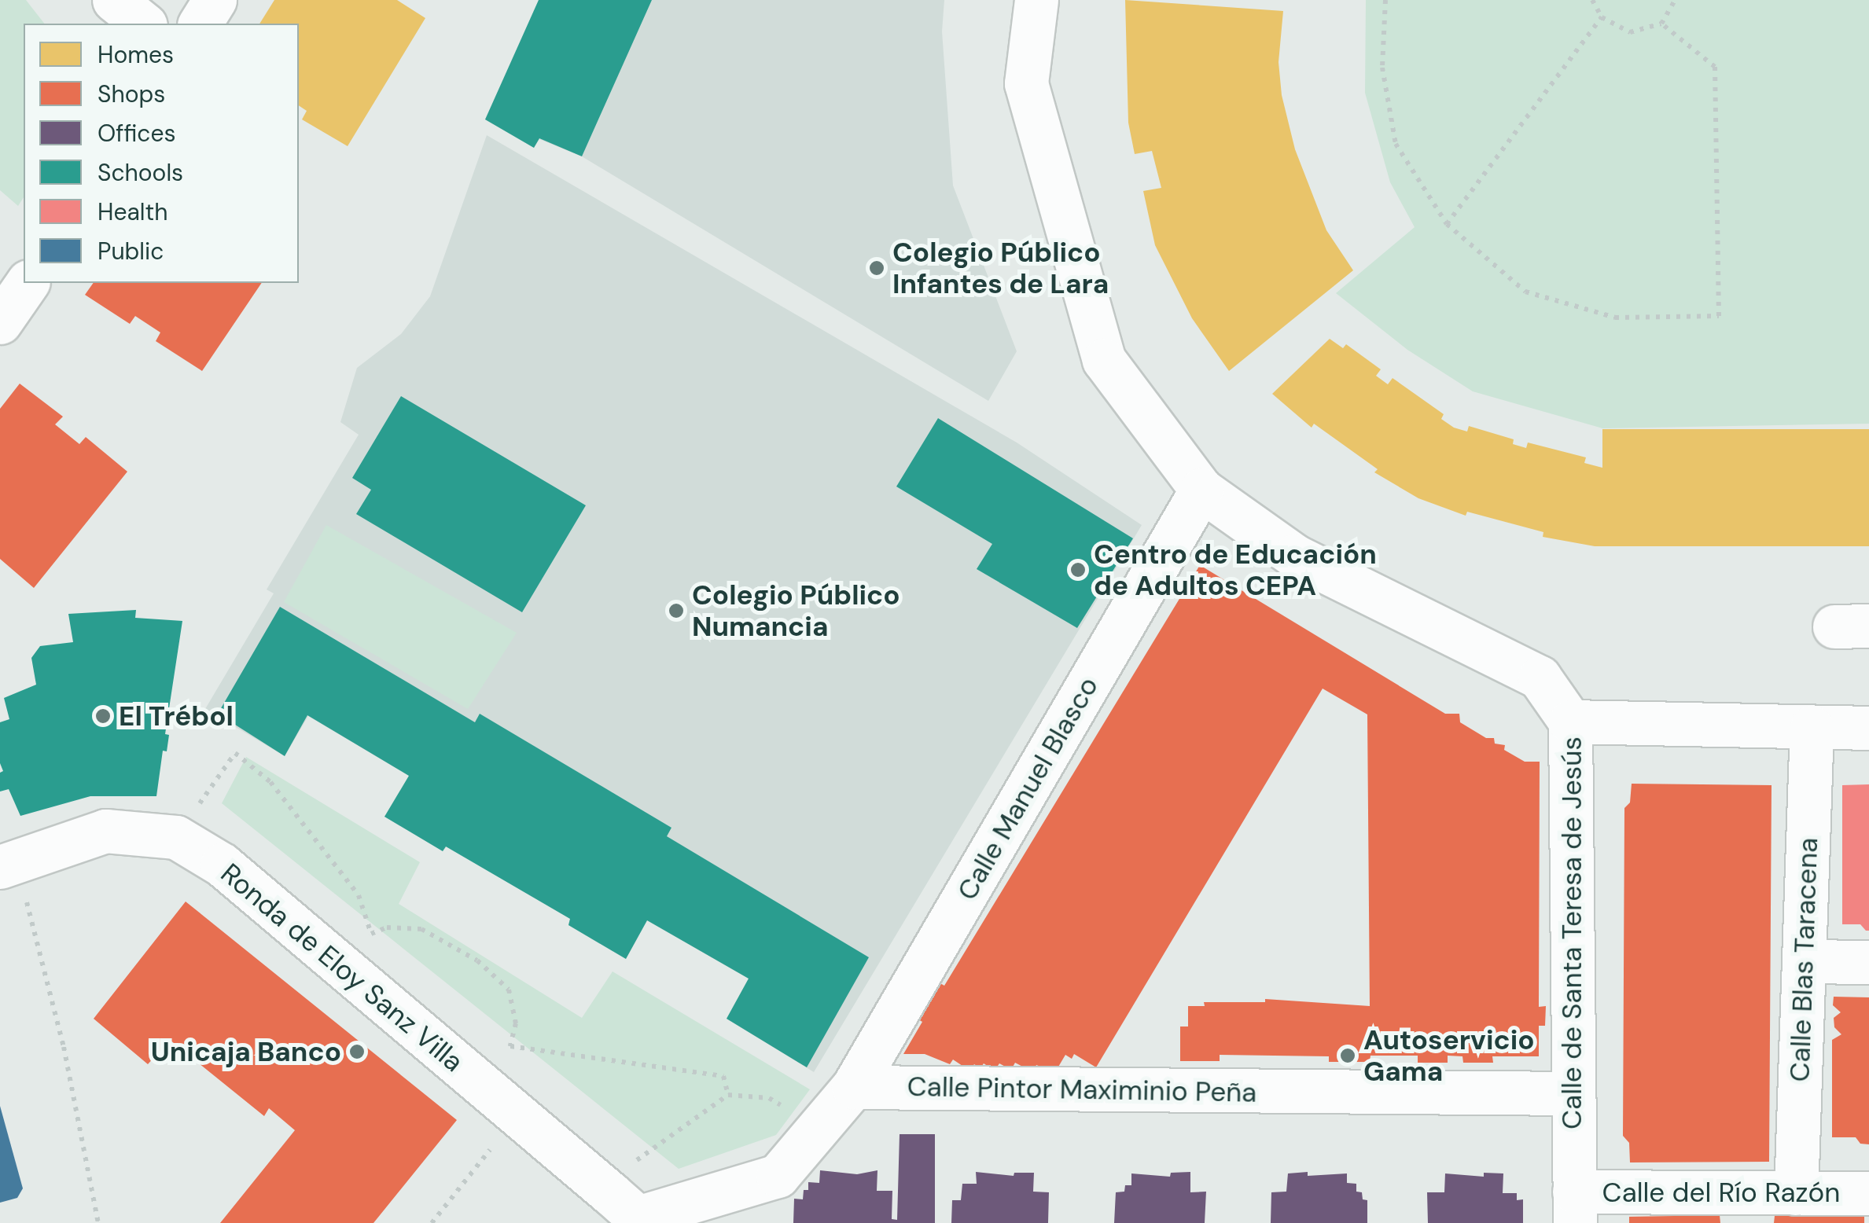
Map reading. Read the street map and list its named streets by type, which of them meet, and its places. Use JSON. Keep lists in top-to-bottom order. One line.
{"streets":{"street":["Calle Manuel Blasco","Calle de Santa Teresa de Jesús","Calle Blas Taracena","Ronda de Eloy Sanz Villa","Calle Pintor Maximinio Peña","Calle del Río Razón"]},"crossings":[["Calle Manuel Blasco","Calle de Santa Teresa de Jesús"],["Calle Manuel Blasco","Calle Pintor Maximinio Peña"],["Calle de Santa Teresa de Jesús","Calle Pintor Maximinio Peña"],["Calle de Santa Teresa de Jesús","Calle del Río Razón"],["Calle Blas Taracena","Calle del Río Razón"]],"places":["Colegio Público Infantes de Lara","Centro de Educación de Adultos CEPA","Colegio Público Numancia","El Trébol","Unicaja Banco","Autoservicio Gama"],"legend":["Homes","Shops","Offices","Schools","Health","Public"]}
